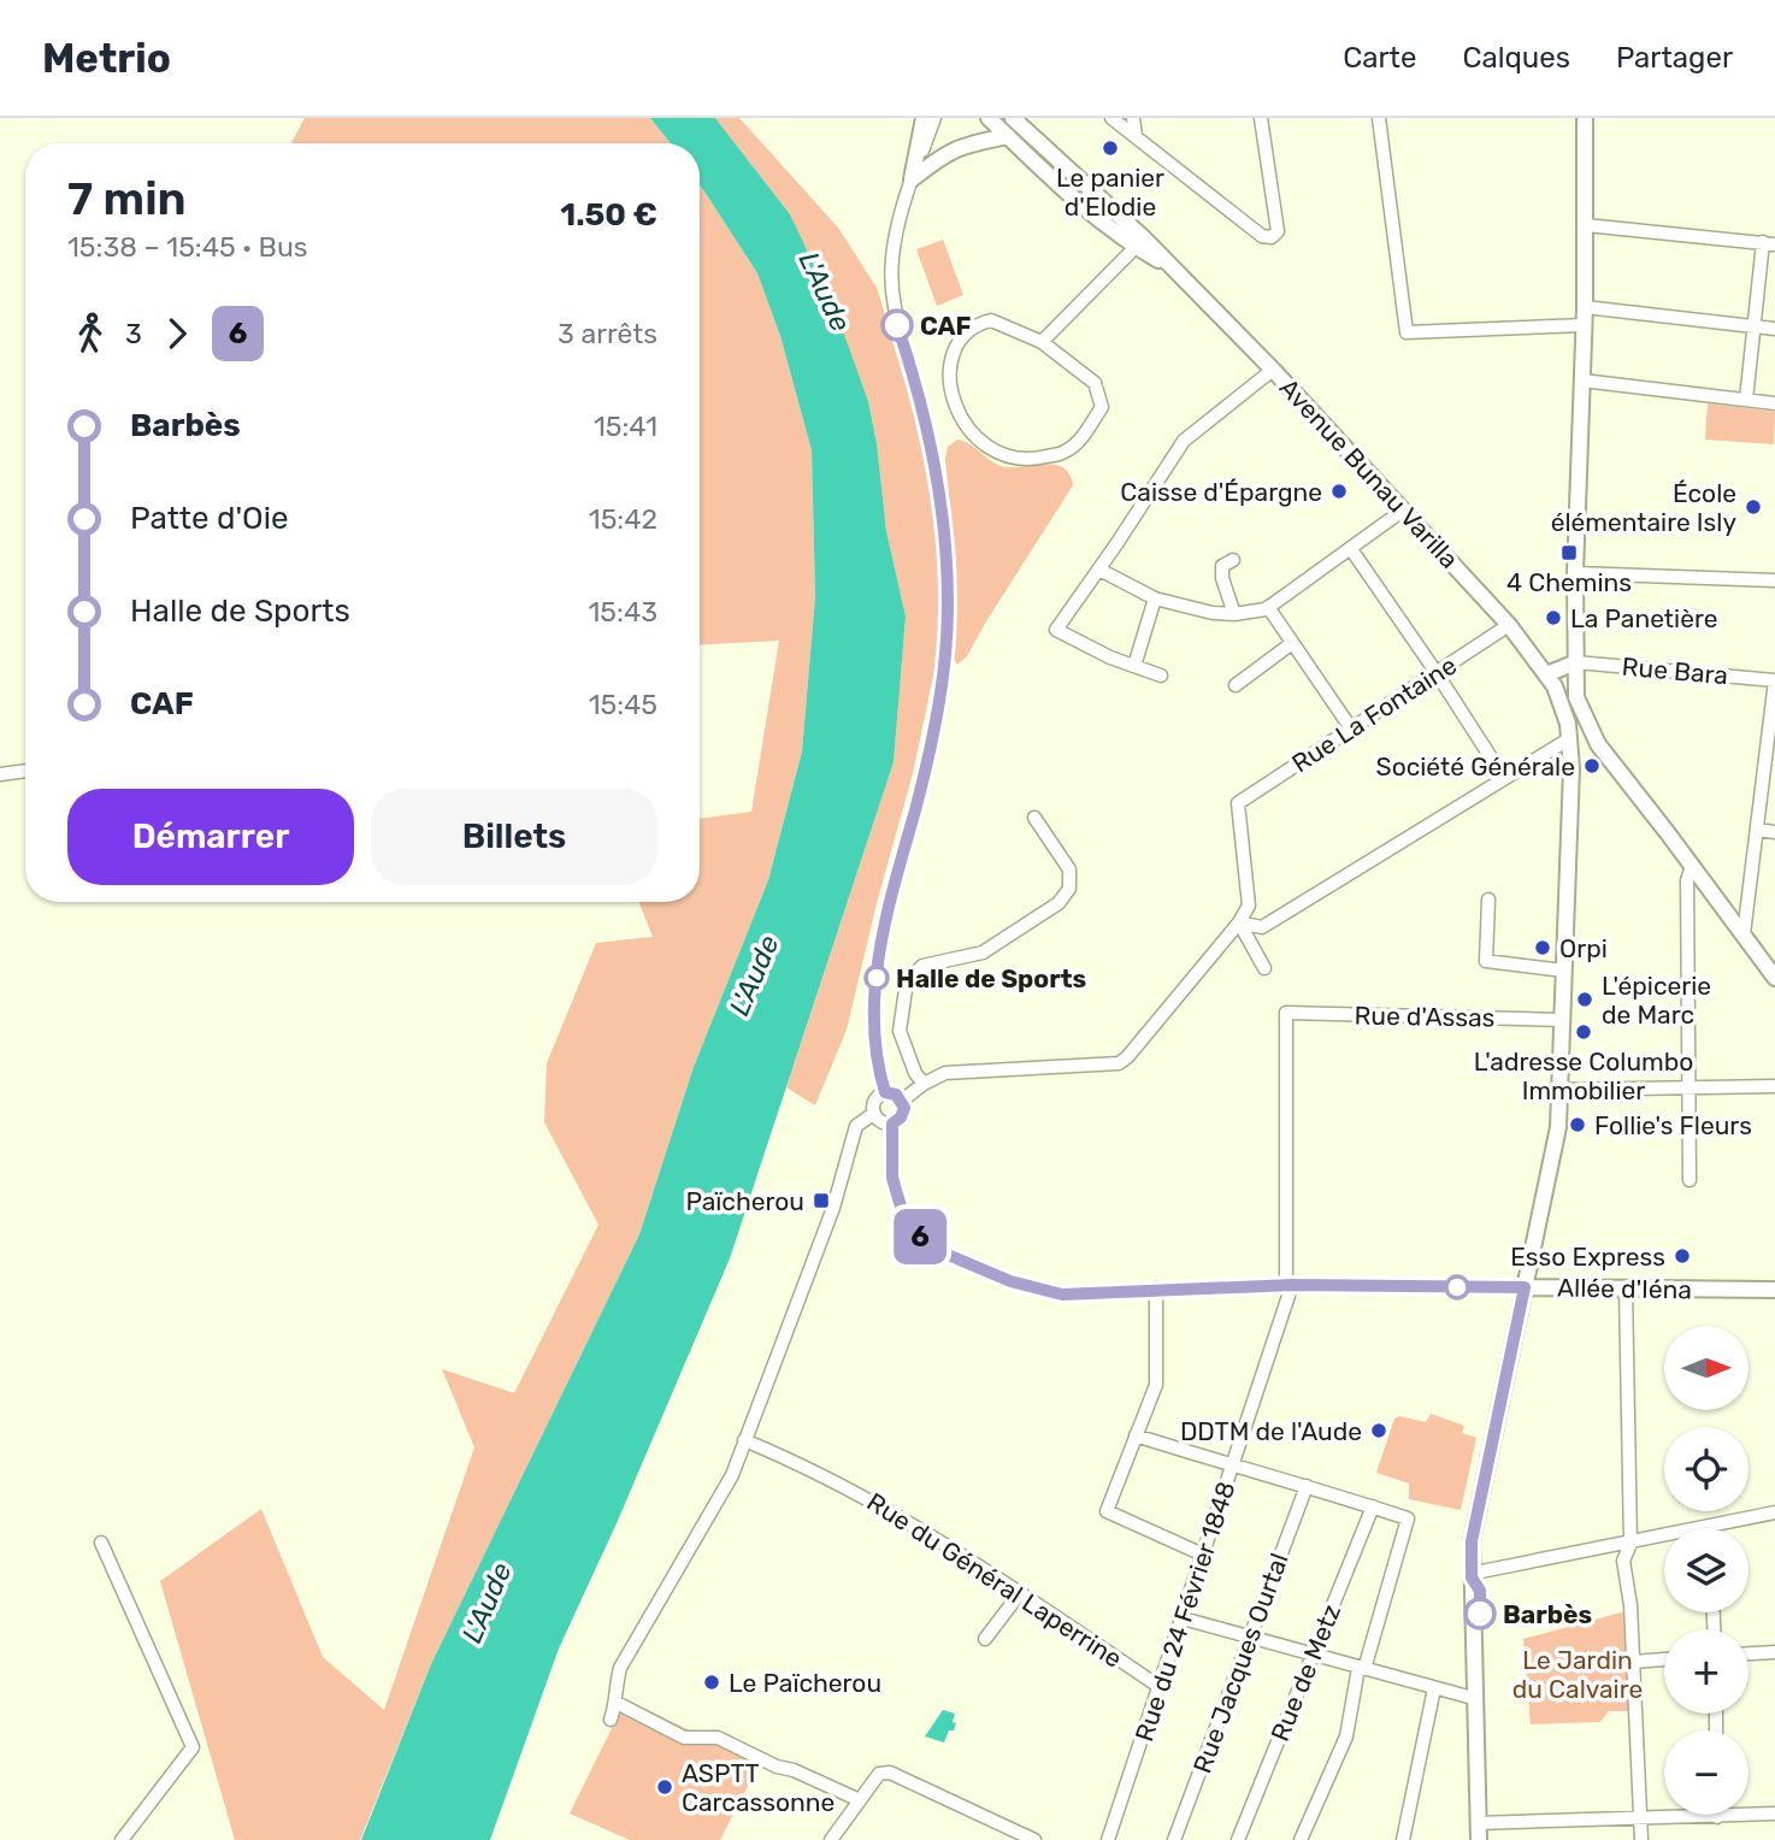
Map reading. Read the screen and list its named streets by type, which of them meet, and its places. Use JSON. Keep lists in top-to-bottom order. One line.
{"streets":{"main road":["Avenue Bunau Varilla","Allée d'Iéna"],"street":["Rue Bara","Rue La Fontaine","Rue d'Assas","Rue du Général Laperrine","Rue du 24 Février 1848","Rue Jacques Ourtal","Rue de Metz"]},"crossings":[["Avenue Bunau Varilla","Rue La Fontaine"],["Rue d'Assas","Rue du 24 Février 1848"],["Allée d'Iéna","Rue du 24 Février 1848"],["Rue du Général Laperrine","Rue du 24 Février 1848"]],"water":["L'Aude"],"parks":["Le Jardin du Calvaire"],"places":{"other":["Le panier d'Elodie","CAF","Caisse d'Épargne","École élémentaire Isly","La Panetière","Société Générale","Orpi","Halle de Sports","L'épicerie de Marc","L'adresse Columbo Immobilier","Follie's Fleurs","Esso Express","DDTM de l'Aude","Barbès","Le Païcherou","ASPTT Carcassonne"],"transit":["4 Chemins","Païcherou"]},"lines":["bus line 6"],"north":"right","page":{"header":"Metrio","nav":["Carte","Calques","Partager"],"on_map":"6","heading":["7 min","15:38 – 15:45 · Bus","1.50 €"],"legs":["3","6","3 arrêts"],"list":[{"name":"Barbès","value":"15:41"},{"name":"Patte d'Oie","value":"15:42"},{"name":"Halle de Sports","value":"15:43"},{"name":"CAF","value":"15:45"}],"buttons":["Démarrer","Billets"],"map_buttons":["+","−"]}}
